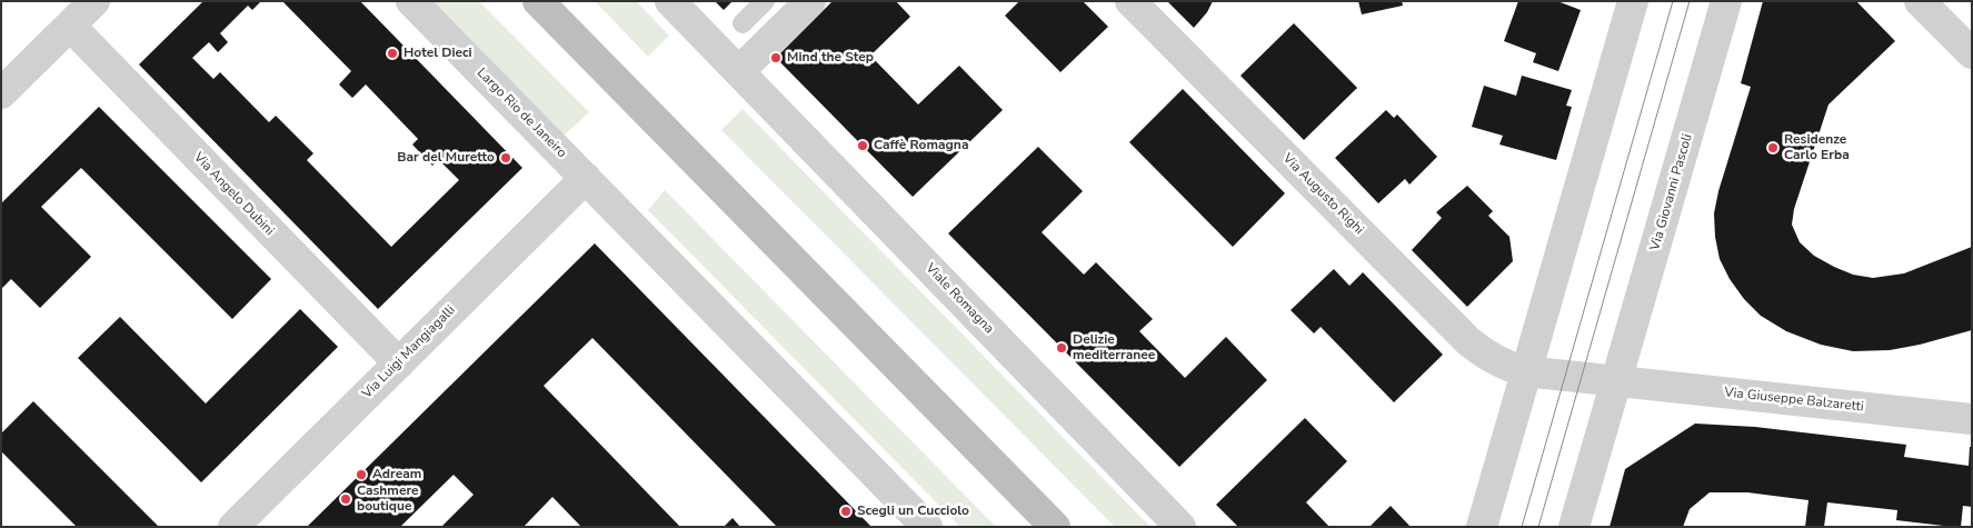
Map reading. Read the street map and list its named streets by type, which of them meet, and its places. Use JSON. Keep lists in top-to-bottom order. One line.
{"streets":{"street":["Largo Rio de Janeiro","Via Giovanni Pascoli","Via Angelo Dubini","Via Augusto Righi","Viale Romagna","Via Luigi Mangiagalli","Via Giuseppe Balzaretti"]},"crossings":[["Largo Rio de Janeiro","Via Luigi Mangiagalli"],["Via Giovanni Pascoli","Via Giuseppe Balzaretti"],["Via Angelo Dubini","Via Luigi Mangiagalli"]],"places":["Hotel Dieci","Mind the Step","Caffè Romagna","Residenze Carlo Erba","Bar del Muretto","Delizie mediterranee","Adream","Cashmere boutique","Scegli un Cucciolo"]}
